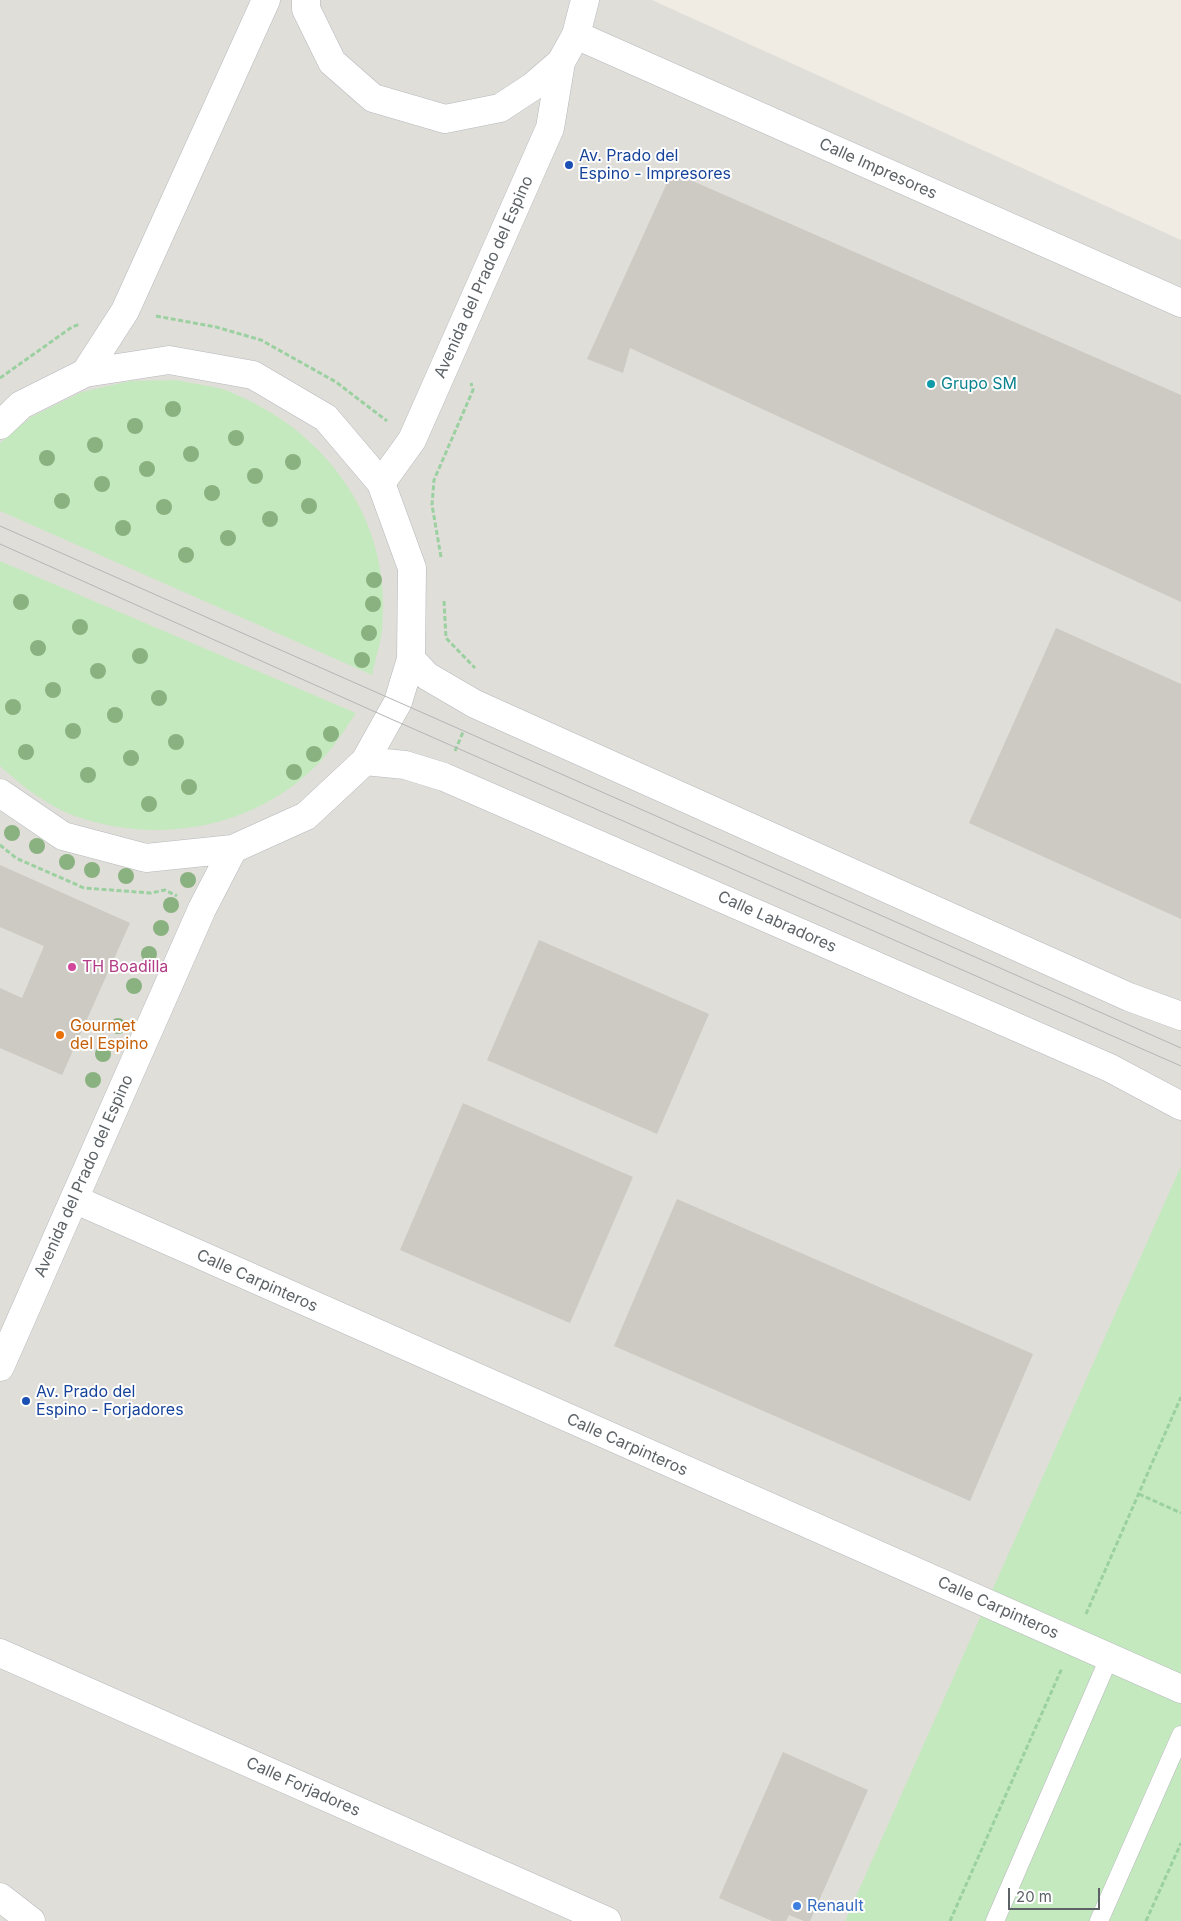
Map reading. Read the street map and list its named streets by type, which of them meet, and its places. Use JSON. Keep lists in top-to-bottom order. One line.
{"streets":{"street":["Calle Impresores","Avenida del Prado del Espino","Calle Labradores","Calle Carpinteros","Calle Forjadores"]},"crossings":[["Avenida del Prado del Espino","Calle Carpinteros"]],"places":["Av. Prado del Espino - Impresores","Grupo SM","TH Boadilla","Gourmet del Espino","Av. Prado del Espino - Forjadores","Renault"],"scale_bar":"20 m"}
